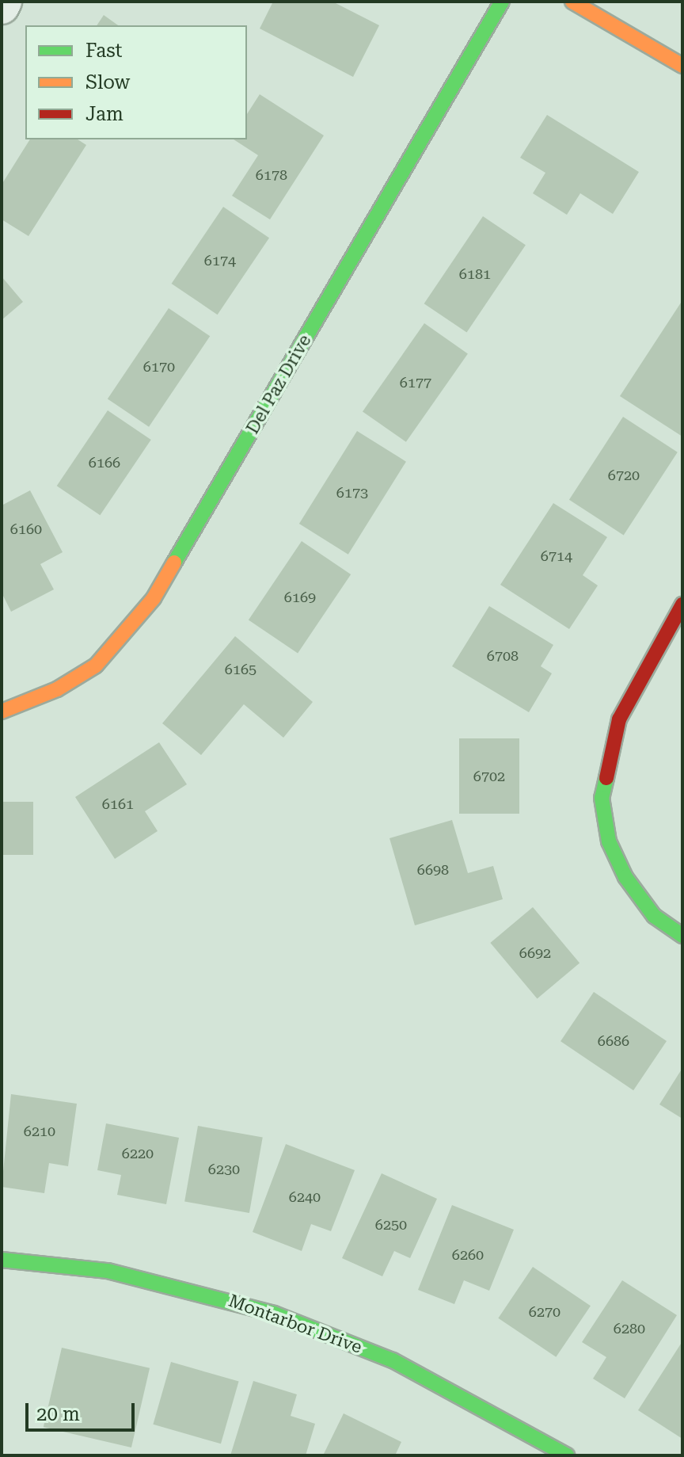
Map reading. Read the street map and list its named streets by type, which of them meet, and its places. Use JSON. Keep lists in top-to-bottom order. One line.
{"streets":{"street":["Del Paz Drive","Montarbor Drive"]},"house_numbers":["6178","6174","6181","6170","6177","6166","6720","6173","6160","6714","6169","6708","6165","6702","6161","6698","6692","6686","6210","6220","6230","6240","6250","6260","6270","6280"],"legend":["Fast","Slow","Jam"],"scale_bar":"20 m"}
